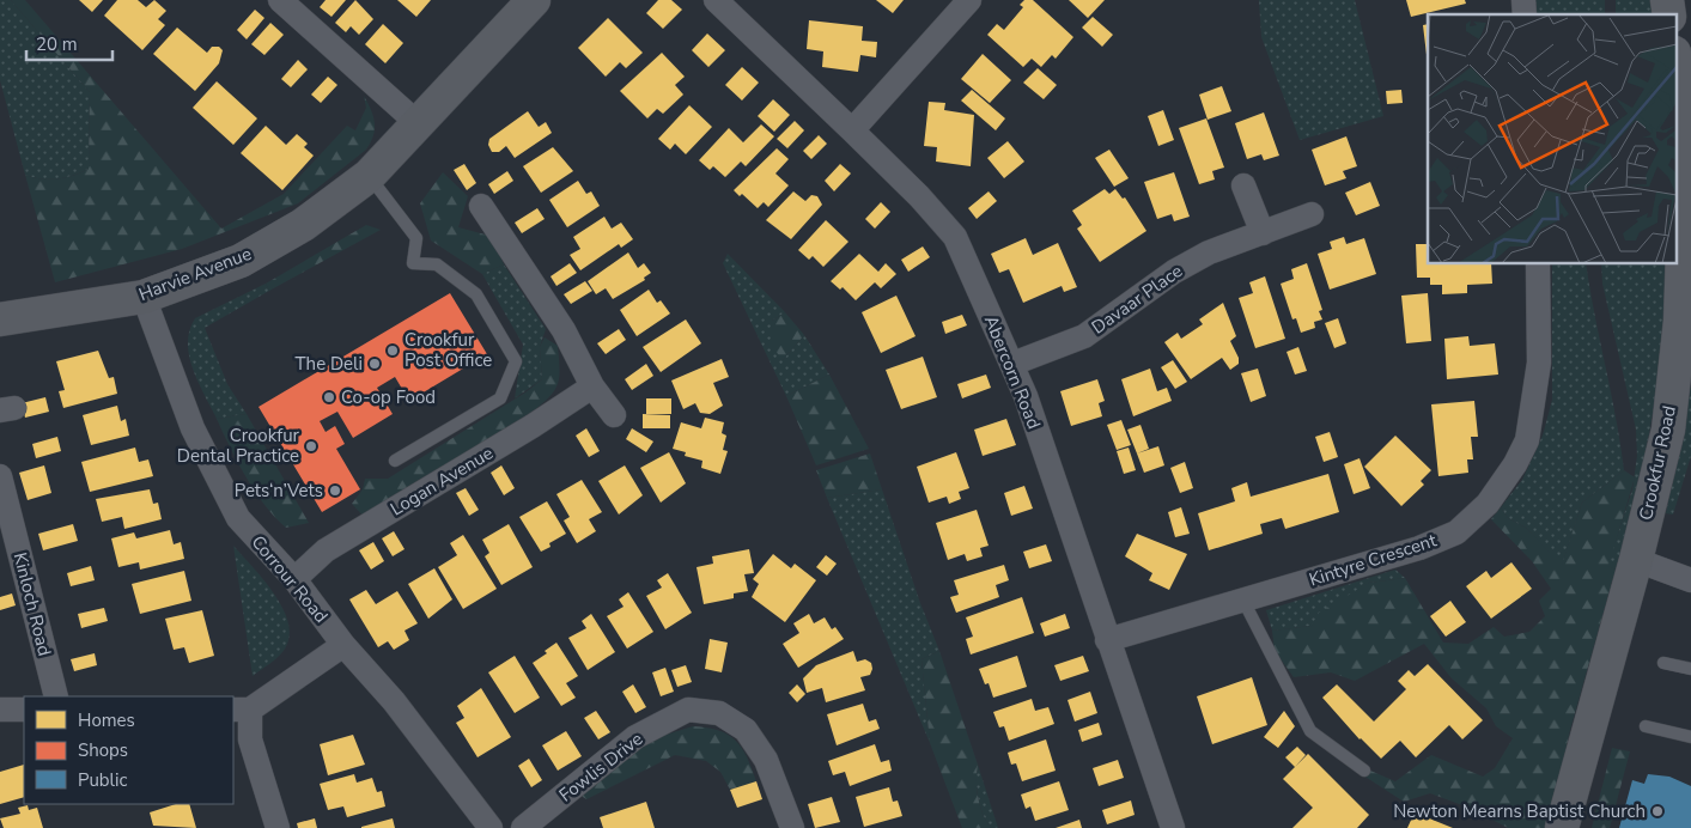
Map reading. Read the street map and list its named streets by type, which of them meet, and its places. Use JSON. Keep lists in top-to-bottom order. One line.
{"streets":{"street":["Harvie Avenue","Davaar Place","Abercorn Road","Crookfur Road","Logan Avenue","Kintyre Crescent","Corrour Road","Kinloch Road","Fowlis Drive"]},"crossings":[["Harvie Avenue","Corrour Road"],["Davaar Place","Abercorn Road"],["Abercorn Road","Kintyre Crescent"],["Logan Avenue","Corrour Road"]],"places":["Crookfur Post Office","The Deli","Co-op Food","Crookfur Dental Practice","Pets‘n’Vets","Newton Mearns Baptist Church"],"legend":["Homes","Shops","Public"],"scale_bar":"20 m"}
